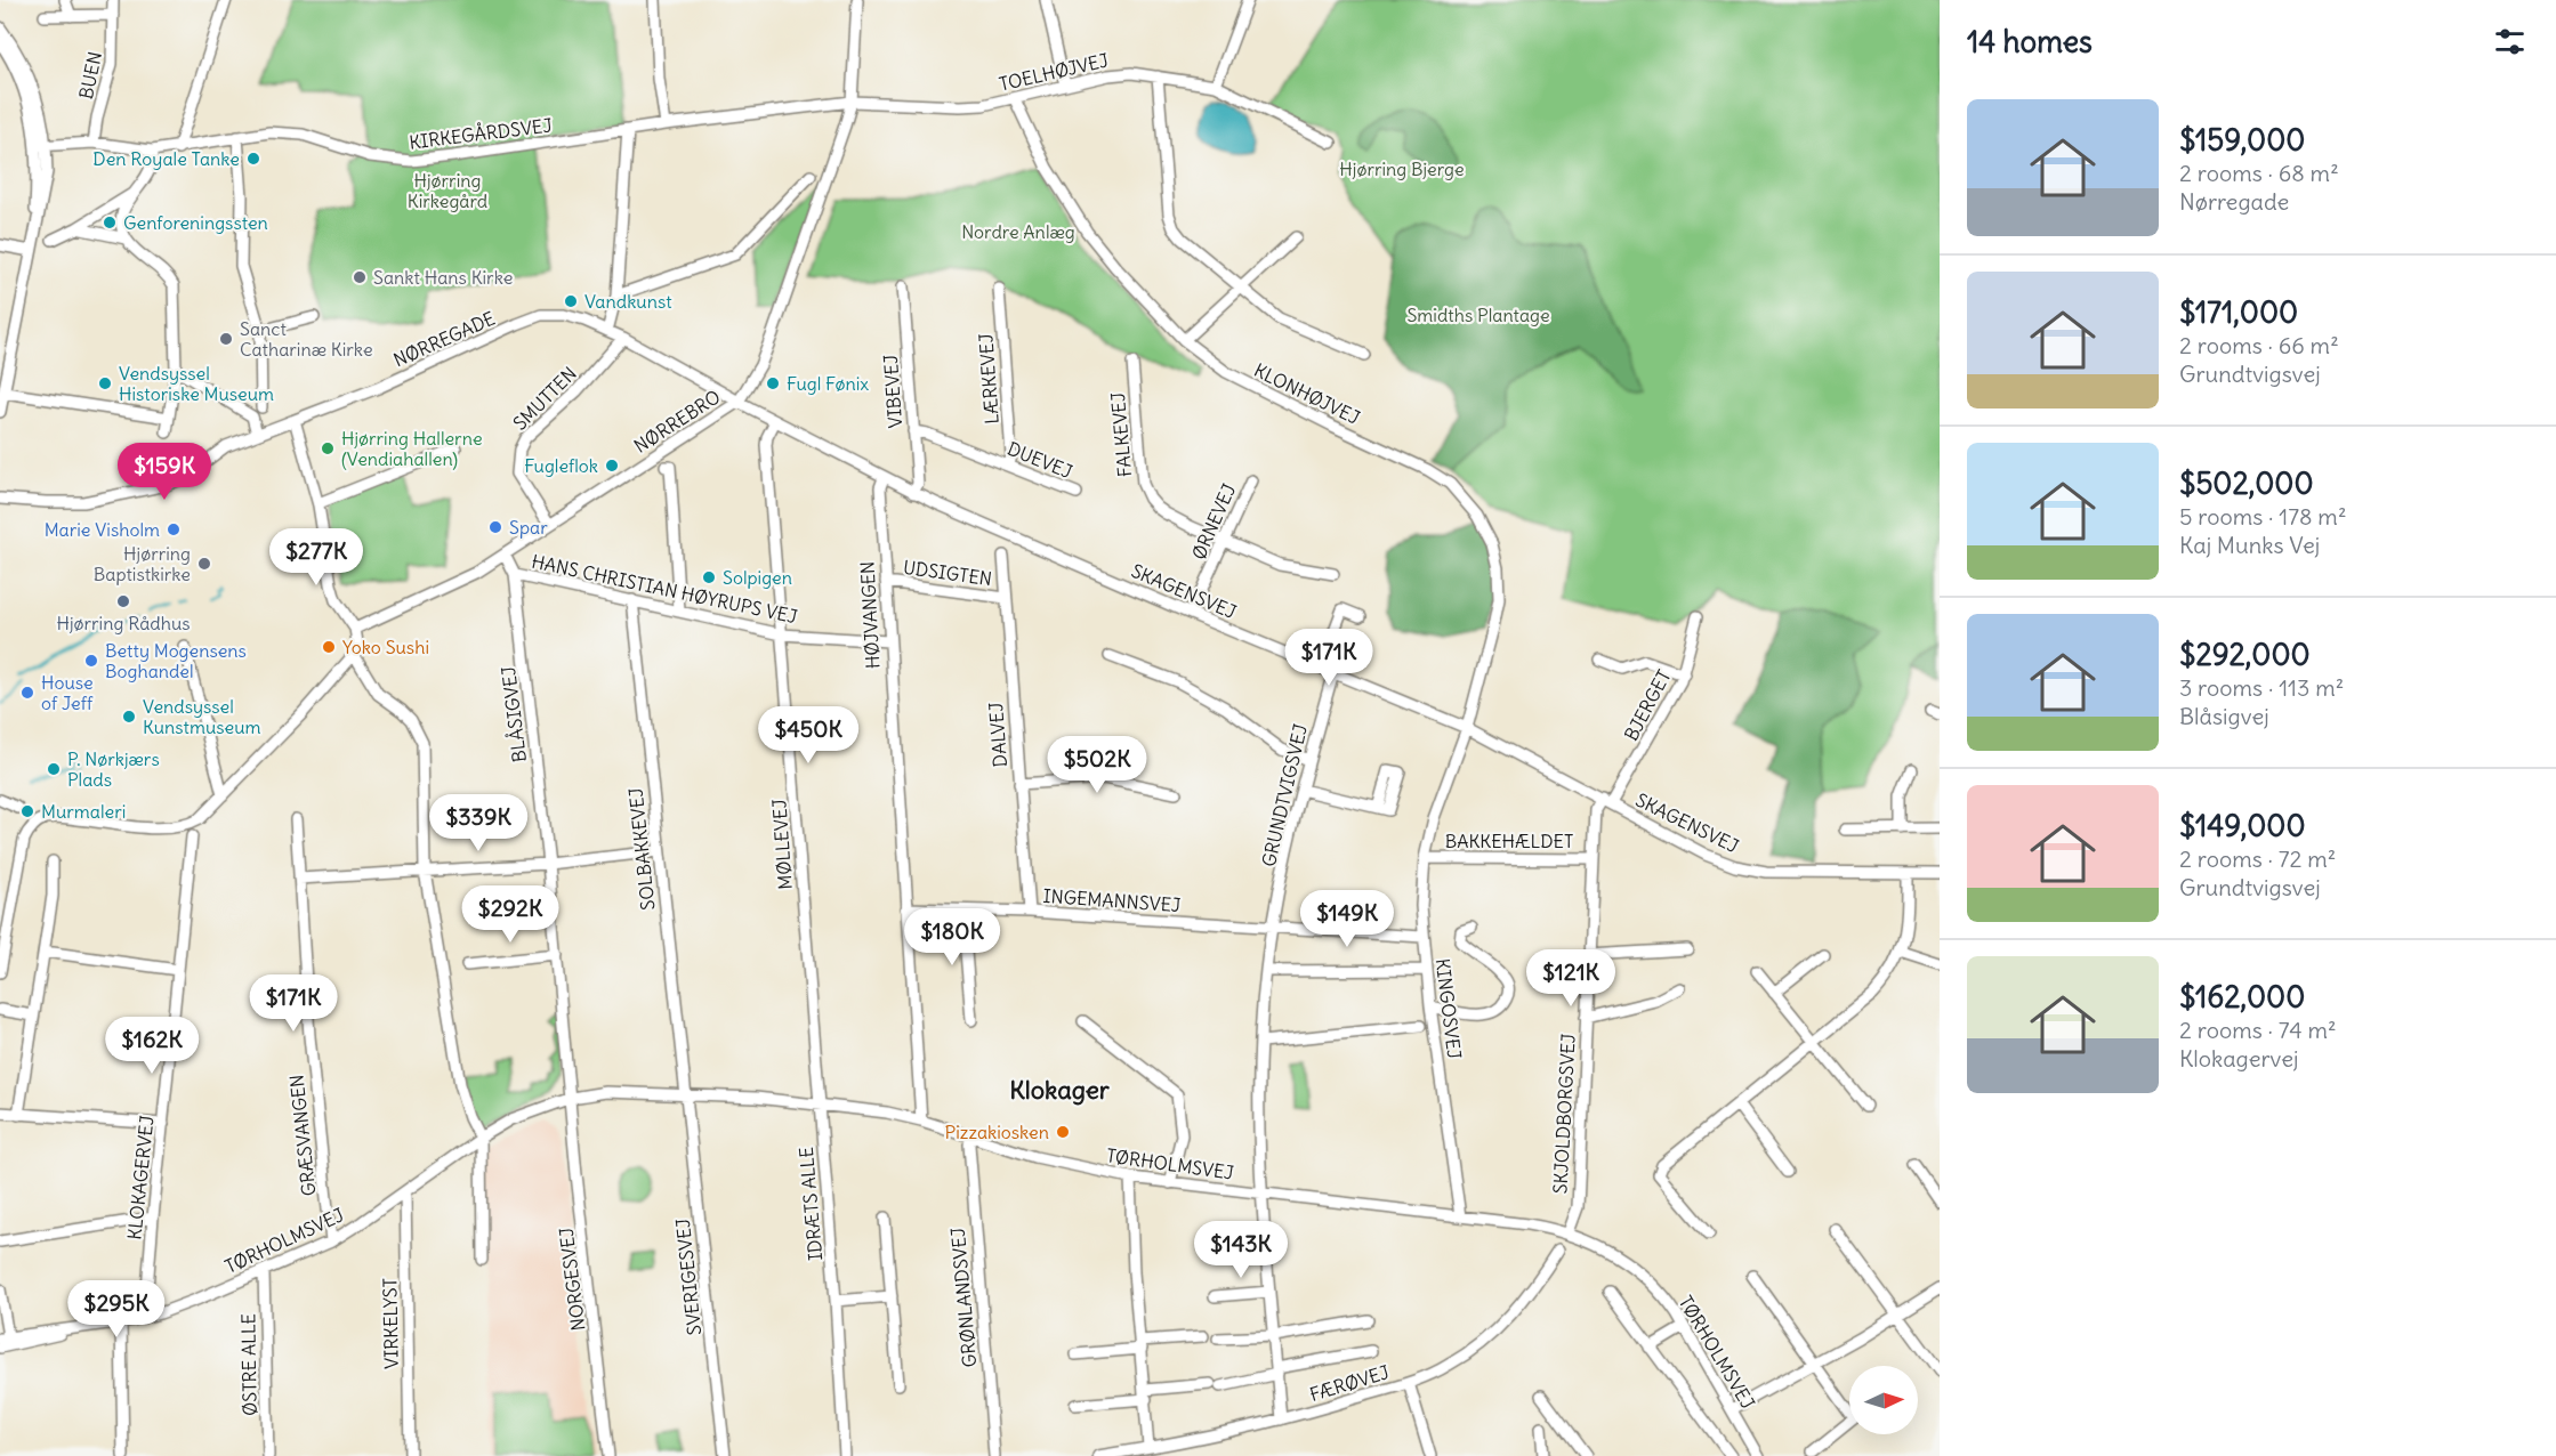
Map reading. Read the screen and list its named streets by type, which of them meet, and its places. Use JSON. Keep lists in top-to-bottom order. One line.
{"streets":{"street":["TOELHØJVEJ","BUEN","KIRKEGÅRDSVEJ","NØRREGADE","LÆRKEVEJ","VIBEVEJ","KLONHØJVEJ","SMUTTEN","NØRREBRO","FALKEVEJ","DUEVEJ","ØRNEVEJ","UDSIGTEN","HANS CHRISTIAN HØYRUPS VEJ","SKAGENSVEJ","HØJVANGEN","BJERGET","BLÅSIGVEJ","DALVEJ","GRUNDTVIGSVEJ","BAKKEHÆLDET","MØLLEVEJ","SOLBAKKEVEJ","INGEMANNSVEJ","KINGOSVEJ","SKJOLDBORGSVEJ","GRÆSVANGEN","TØRHOLMSVEJ","KLOKAGERVEJ","IDRÆTS ALLE","SVERIGESVEJ","NORGESVEJ","GRØNLANDSVEJ","VIRKELYST","ØSTRE ALLE","FÆRØVEJ"]},"crossings":[["TOELHØJVEJ","KIRKEGÅRDSVEJ"],["TOELHØJVEJ","KLONHØJVEJ"],["TOELHØJVEJ","NØRREBRO"],["BUEN","KIRKEGÅRDSVEJ"],["KIRKEGÅRDSVEJ","NØRREBRO"],["NØRREGADE","SKAGENSVEJ"],["LÆRKEVEJ","DUEVEJ"],["VIBEVEJ","DUEVEJ"],["VIBEVEJ","SKAGENSVEJ"],["KLONHØJVEJ","SKAGENSVEJ"],["KLONHØJVEJ","KINGOSVEJ"],["SMUTTEN","NØRREBRO"],["SMUTTEN","SKAGENSVEJ"],["NØRREBRO","SKAGENSVEJ"],["NØRREBRO","BLÅSIGVEJ"],["FALKEVEJ","ØRNEVEJ"],["ØRNEVEJ","SKAGENSVEJ"],["UDSIGTEN","HØJVANGEN"],["UDSIGTEN","DALVEJ"],["HANS CHRISTIAN HØYRUPS VEJ","HØJVANGEN"],["HANS CHRISTIAN HØYRUPS VEJ","BLÅSIGVEJ"],["HANS CHRISTIAN HØYRUPS VEJ","MØLLEVEJ"],["HANS CHRISTIAN HØYRUPS VEJ","SOLBAKKEVEJ"],["SKAGENSVEJ","HØJVANGEN"],["SKAGENSVEJ","BJERGET"],["SKAGENSVEJ","GRUNDTVIGSVEJ"],["SKAGENSVEJ","MØLLEVEJ"],["SKAGENSVEJ","KINGOSVEJ"],["SKAGENSVEJ","SKJOLDBORGSVEJ"],["HØJVANGEN","INGEMANNSVEJ"],["HØJVANGEN","TØRHOLMSVEJ"],["BJERGET","SKJOLDBORGSVEJ"],["BLÅSIGVEJ","TØRHOLMSVEJ"],["BLÅSIGVEJ","NORGESVEJ"],["DALVEJ","INGEMANNSVEJ"],["GRUNDTVIGSVEJ","INGEMANNSVEJ"],["GRUNDTVIGSVEJ","TØRHOLMSVEJ"],["GRUNDTVIGSVEJ","FÆRØVEJ"],["BAKKEHÆLDET","KINGOSVEJ"],["BAKKEHÆLDET","SKJOLDBORGSVEJ"],["MØLLEVEJ","TØRHOLMSVEJ"],["MØLLEVEJ","IDRÆTS ALLE"],["SOLBAKKEVEJ","TØRHOLMSVEJ"],["SOLBAKKEVEJ","SVERIGESVEJ"],["KINGOSVEJ","TØRHOLMSVEJ"],["SKJOLDBORGSVEJ","TØRHOLMSVEJ"],["GRÆSVANGEN","TØRHOLMSVEJ"],["TØRHOLMSVEJ","KLOKAGERVEJ"],["TØRHOLMSVEJ","IDRÆTS ALLE"],["TØRHOLMSVEJ","SVERIGESVEJ"],["TØRHOLMSVEJ","NORGESVEJ"],["TØRHOLMSVEJ","GRØNLANDSVEJ"],["TØRHOLMSVEJ","VIRKELYST"],["TØRHOLMSVEJ","ØSTRE ALLE"]],"districts":["Klokager"],"parks":["Hjørring Bjerge","Hjørring Kirkegård","Nordre Anlæg","Smidths Plantage"],"places":["Den Royale Tanke","Genforeningssten","Sankt Hans Kirke","Vandkunst","Sanct Catharinæ Kirke","Vendsyssel Historiske Museum","Fugl Fønix","Hjørring Hallerne (Vendiahallen)","Fugleflok","Spar","Marie Visholm","Hjørring Baptistkirke","Solpigen","Hjørring Rådhus","Yoko Sushi","Betty Mogensens Boghandel","House of Jeff","Vendsyssel Kunstmuseum","P. Nørkjærs Plads","Murmaleri","Pizzakiosken"],"north":"right","page":{"heading":"14 homes","list":[{"name":"$159,000","note":"2 rooms · 68 m² · Nørregade"},{"name":"$171,000","note":"2 rooms · 66 m² · Grundtvigsvej"},{"name":"$502,000","note":"5 rooms · 178 m² · Kaj Munks Vej"},{"name":"$292,000","note":"3 rooms · 113 m² · Blåsigvej"},{"name":"$149,000","note":"2 rooms · 72 m² · Grundtvigsvej"},{"name":"$162,000","note":"2 rooms · 74 m² · Klokagervej"}],"price":["$159K","$277K","$171K","$450K","$502K","$339K","$292K","$149K","$180K","$121K","$171K","$162K","$143K","$295K"]}}
